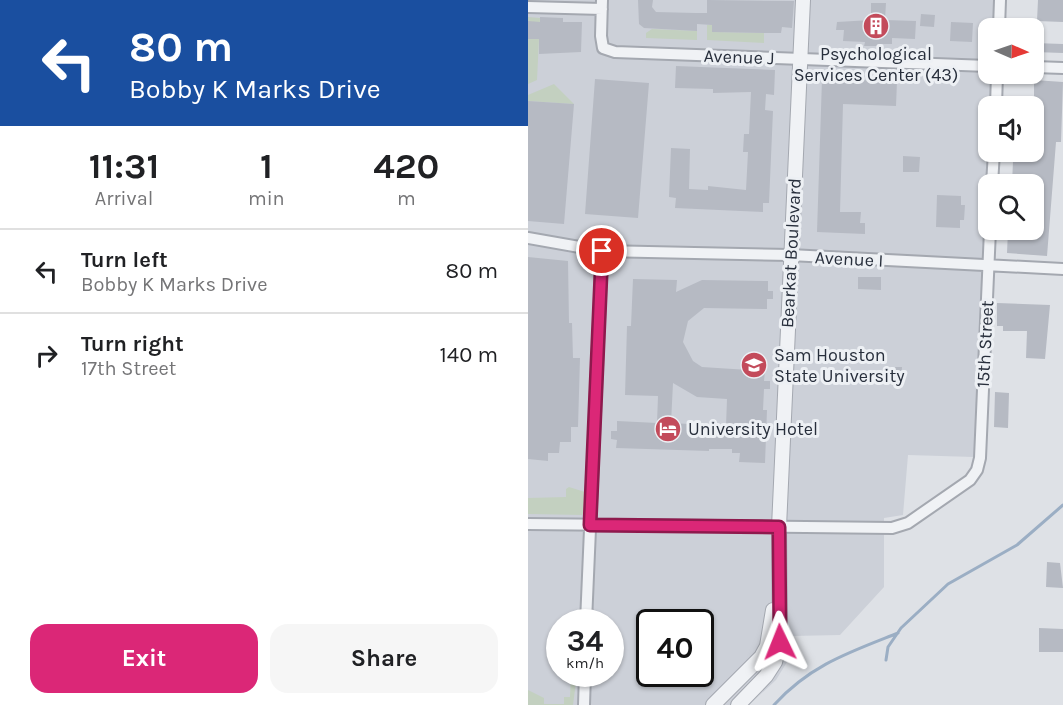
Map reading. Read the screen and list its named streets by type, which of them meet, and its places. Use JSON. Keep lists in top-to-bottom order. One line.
{"streets":{"street":["Avenue J","Bearkat Boulevard","Avenue I","15th Street"]},"crossings":[["Avenue J","Bearkat Boulevard"],["Bearkat Boulevard","Avenue I"],["Bearkat Boulevard","15th Street"],["Avenue I","15th Street"]],"places":{"building":["Psychological Services Center (43)"],"school or university":["Sam Houston State University"],"hotel":["University Hotel"]},"north":"right","page":{"turn":["80 m","Bobby K Marks Drive"],"eta":["11:31","Arrival","1","min","420","m"],"list":[{"name":"Turn left","note":"Bobby K Marks Drive","value":"80 m"},{"name":"Turn right","note":"17th Street","value":"140 m"}],"speed":"34 km/h","limit":"40","buttons":["Exit","Share"]}}
